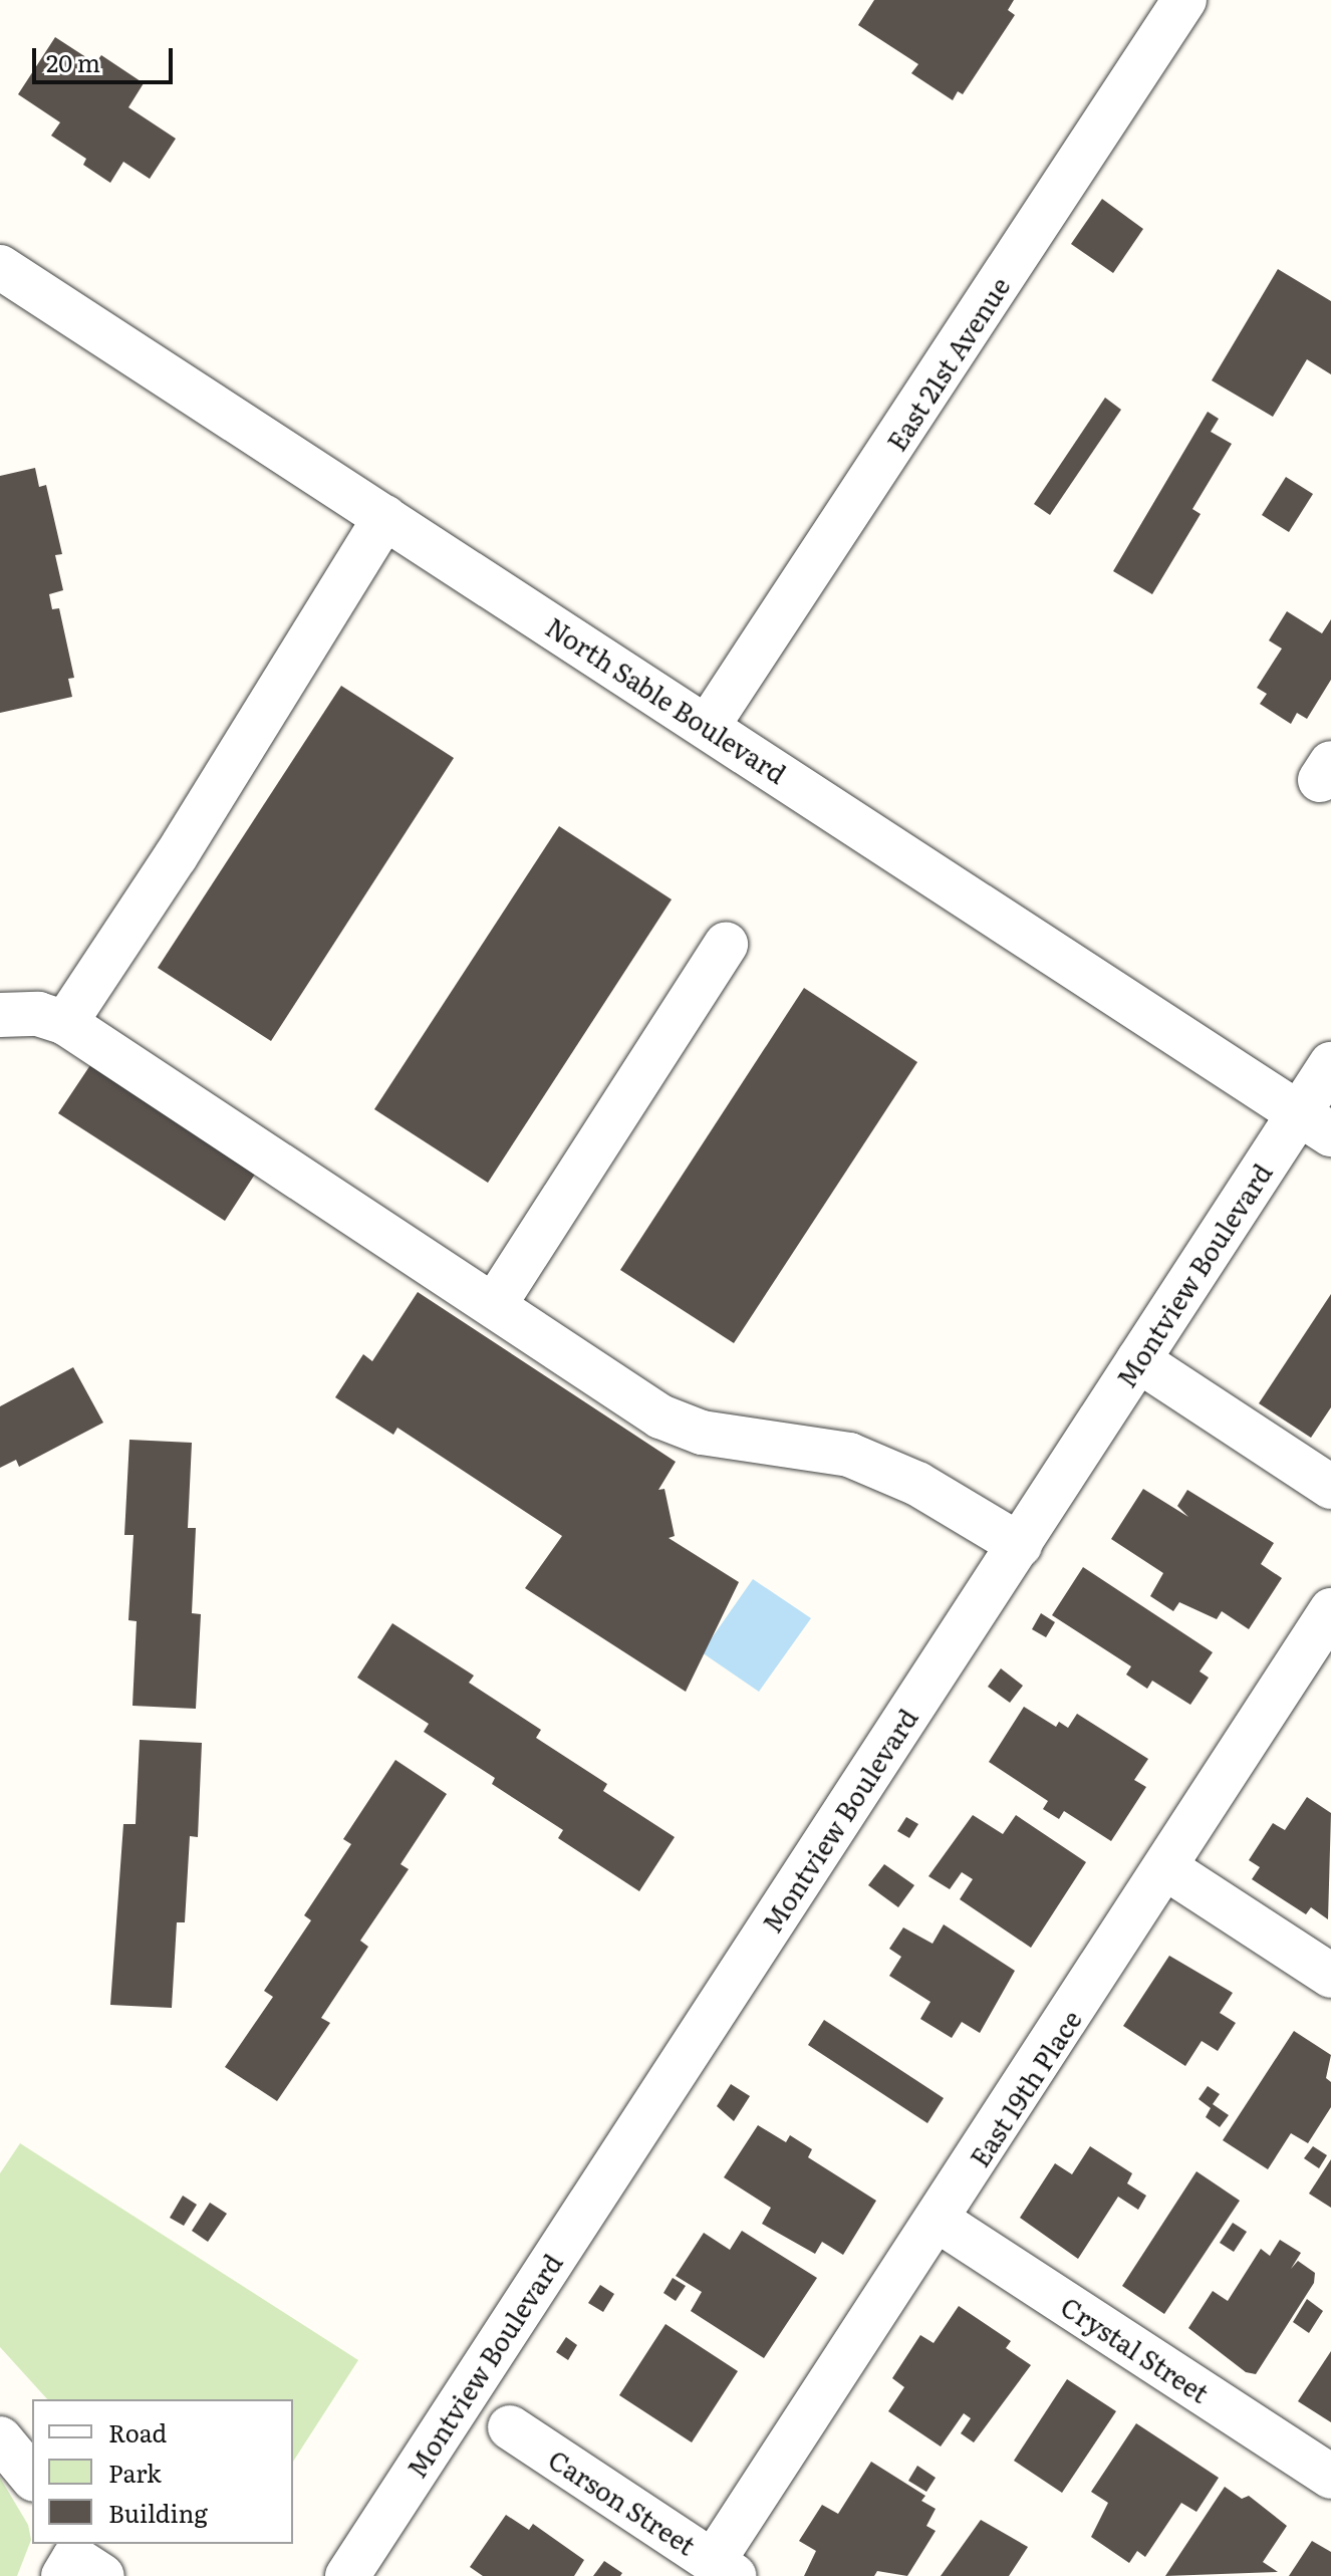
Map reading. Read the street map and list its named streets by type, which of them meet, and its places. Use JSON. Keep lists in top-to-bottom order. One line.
{"streets":{"street":["East 21st Avenue","North Sable Boulevard","Montview Boulevard","East 19th Place","Crystal Street","Carson Street"]},"crossings":[["East 21st Avenue","North Sable Boulevard"],["North Sable Boulevard","Montview Boulevard"],["East 19th Place","Crystal Street"],["East 19th Place","Carson Street"]],"legend":["Road","Park","Building"],"scale_bar":"20 m"}
